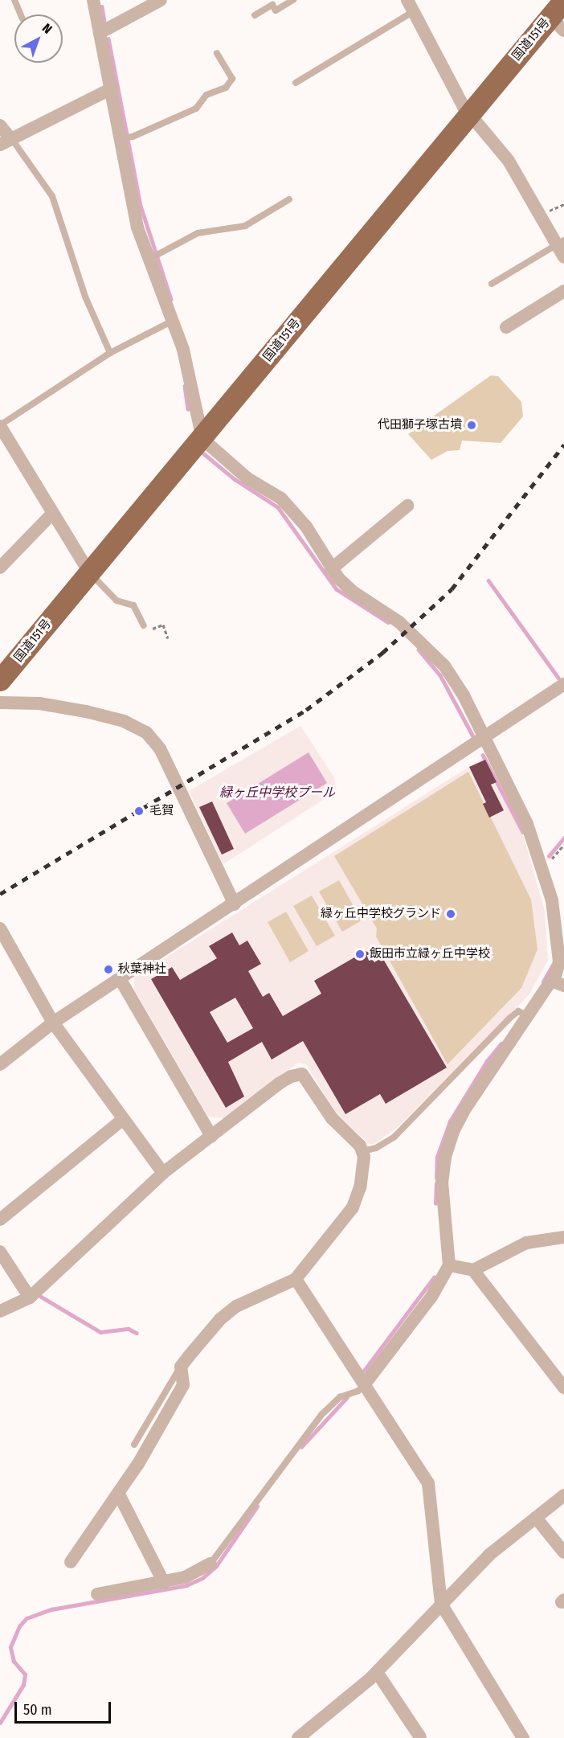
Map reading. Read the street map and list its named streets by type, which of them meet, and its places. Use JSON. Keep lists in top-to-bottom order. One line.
{"streets":{"highway":["国道151号"]},"water":["緑ヶ丘中学校プール"],"places":["代田獅子塚古墳","毛賀","緑ヶ丘中学校グランド","飯田市立緑ヶ丘中学校","秋葉神社"],"scale_bar":"50 m","north":"top right"}
